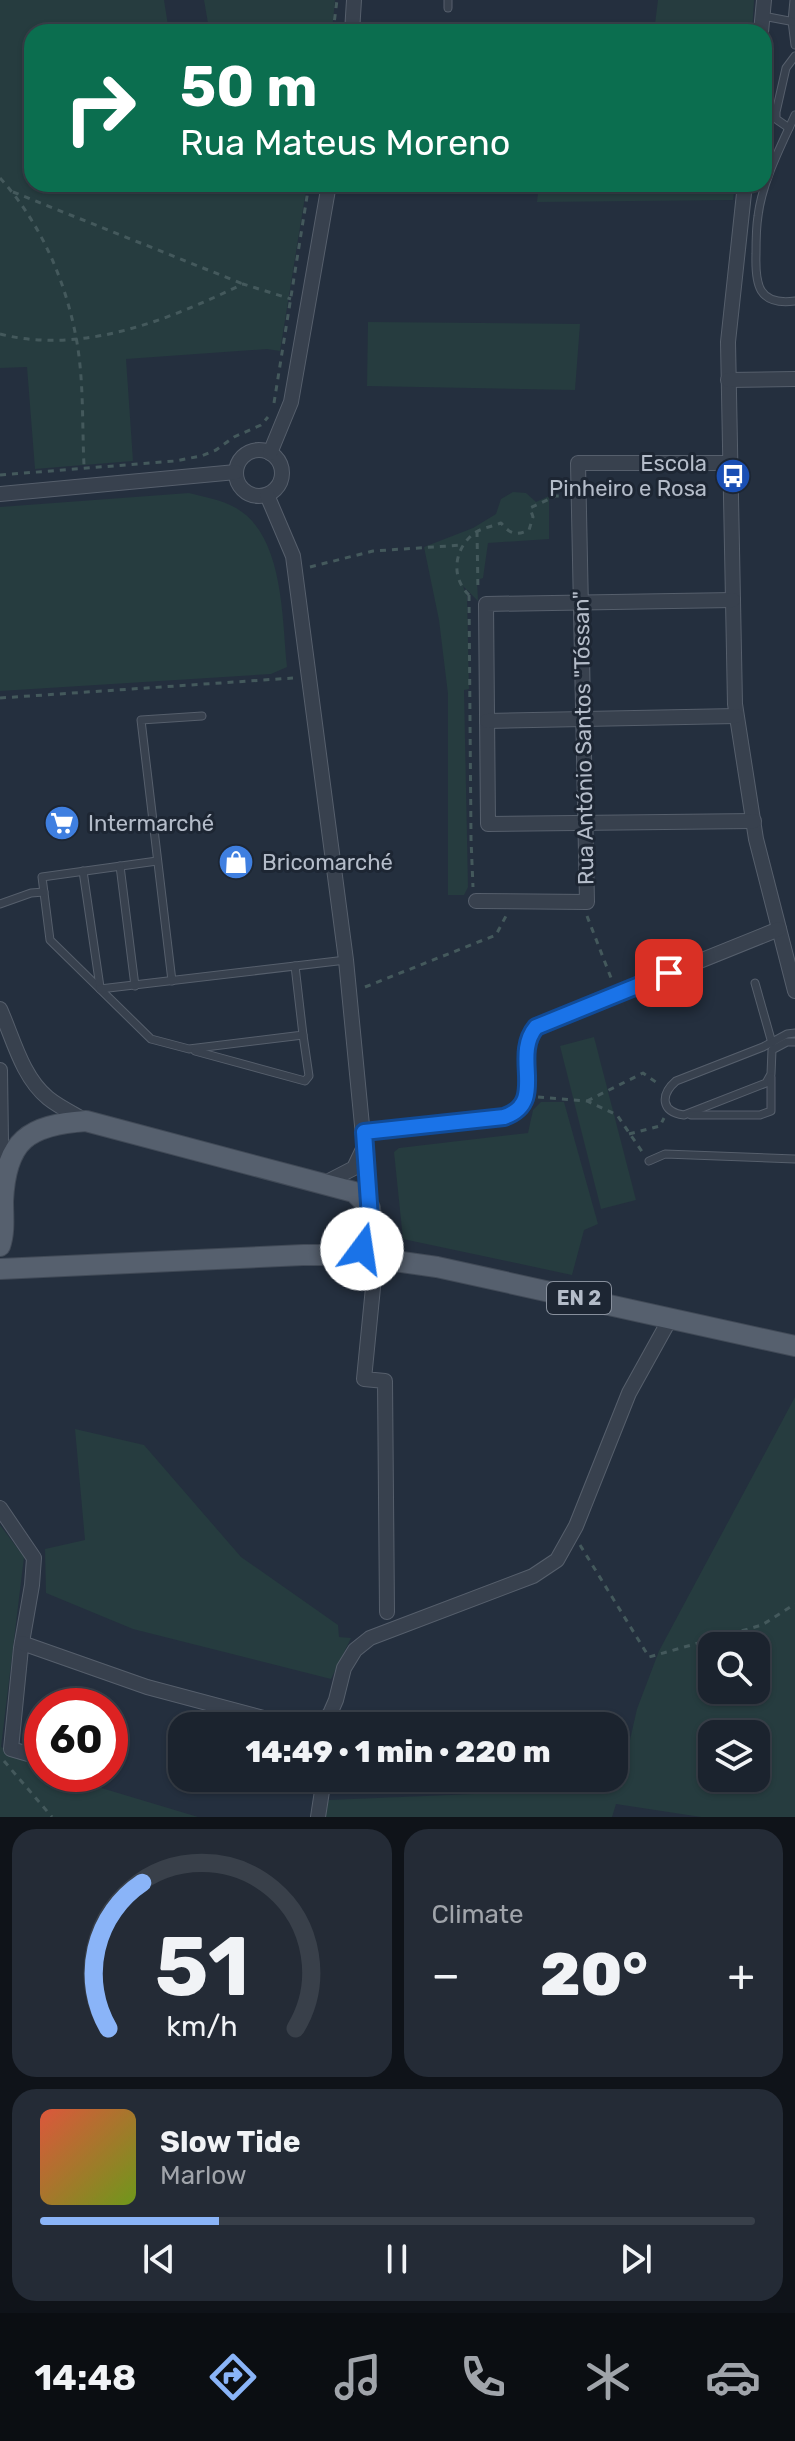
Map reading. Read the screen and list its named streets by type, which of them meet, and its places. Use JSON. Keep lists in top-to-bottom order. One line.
{"streets":{"main road":["EN 2"],"street":["Rua António Santos \"Tóssan\""]},"places":{"bus stop":["Escola Pinheiro e Rosa"],"supermarket":["Intermarché"],"shop":["Bricomarché"]},"page":{"turn":["50 m","Rua Mateus Moreno"],"limit":"60","trip":"14:49 · 1 min · 220 m","tile":"Climate","heat":["−","20°","+"],"song":["Slow Tide","Marlow"],"tabs":"14:48","gauge":["51","km/h"]}}
